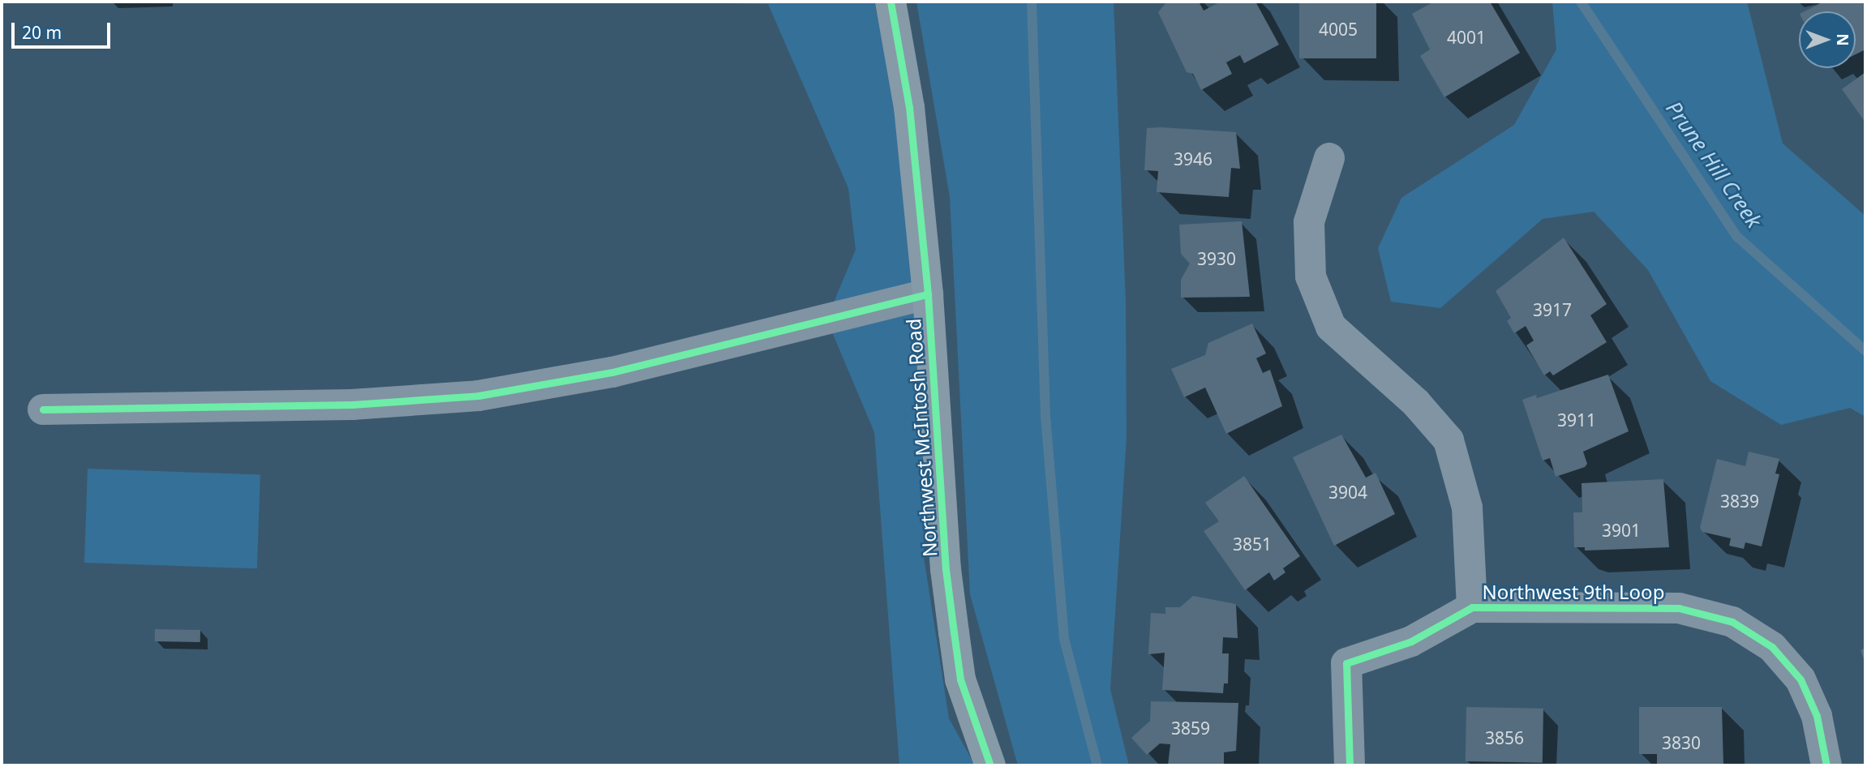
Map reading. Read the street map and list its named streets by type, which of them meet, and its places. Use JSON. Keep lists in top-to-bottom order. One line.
{"streets":{"street":["Northwest McIntosh Road","Northwest 9th Loop"]},"water":["Prune Hill Creek"],"house_numbers":["4005","4001","3946","3930","3917","3911","3904","3839","3901","3851","3859","3856","3830"],"scale_bar":"20 m","north":"right"}
